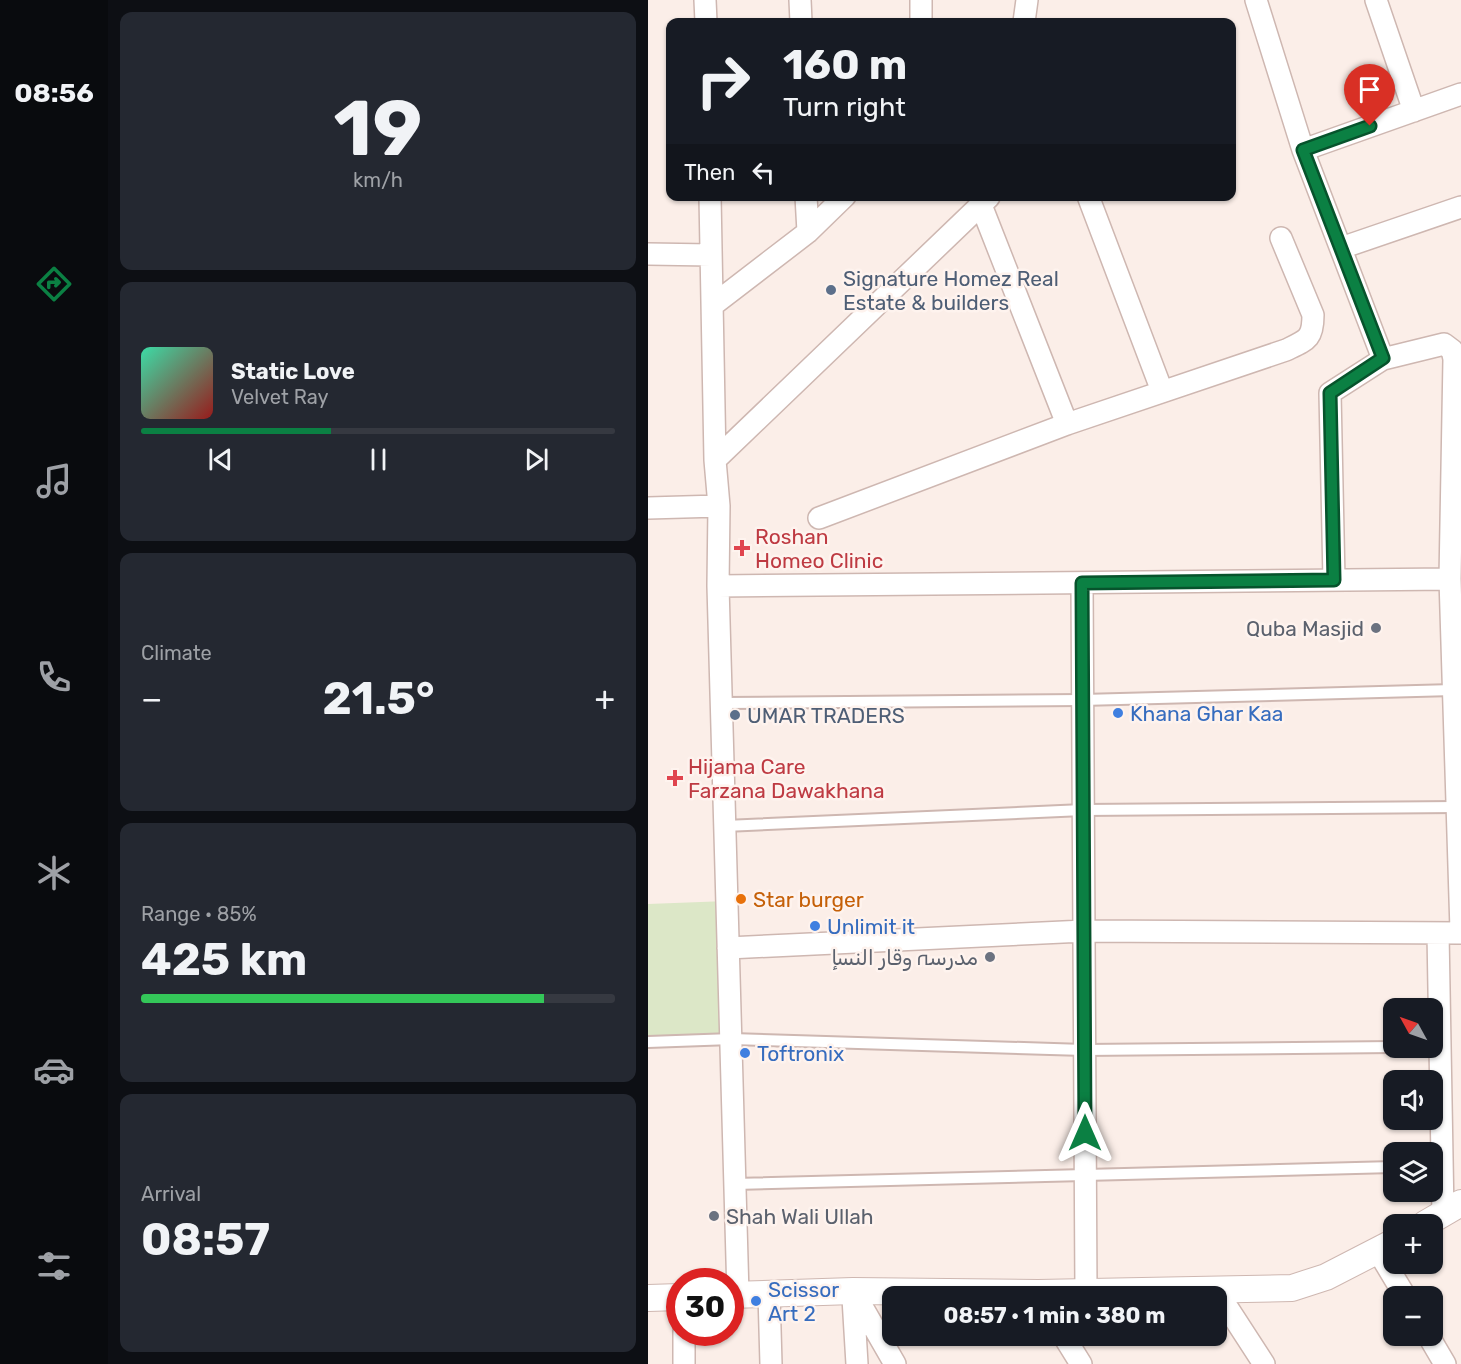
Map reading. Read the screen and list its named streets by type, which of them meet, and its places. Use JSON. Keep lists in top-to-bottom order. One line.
{"places":{"other":["Signature Homez Real Estate & builders","Quba Masjid","Khana Ghar Kaa","UMAR TRADERS","Star burger","Unlimit it","مدرسہ وقار النسإ","Toftronix","Shah Wali Ullah","Scissor Art 2"],"health":["Roshan Homeo Clinic","Hijama Care Farzana Dawakhana"]},"north":"top left","page":{"tabs":"08:56","tile":[["19","km/h"],"Climate",["Range · 85%","425 km"],["Arrival","08:57"]],"turn":["160 m","Turn right"],"then":"Then","song":["Static Love","Velvet Ray"],"heat":["−","21.5°","+"],"map_buttons":["+","−"],"limit":"30","trip":"08:57 · 1 min · 380 m"}}
